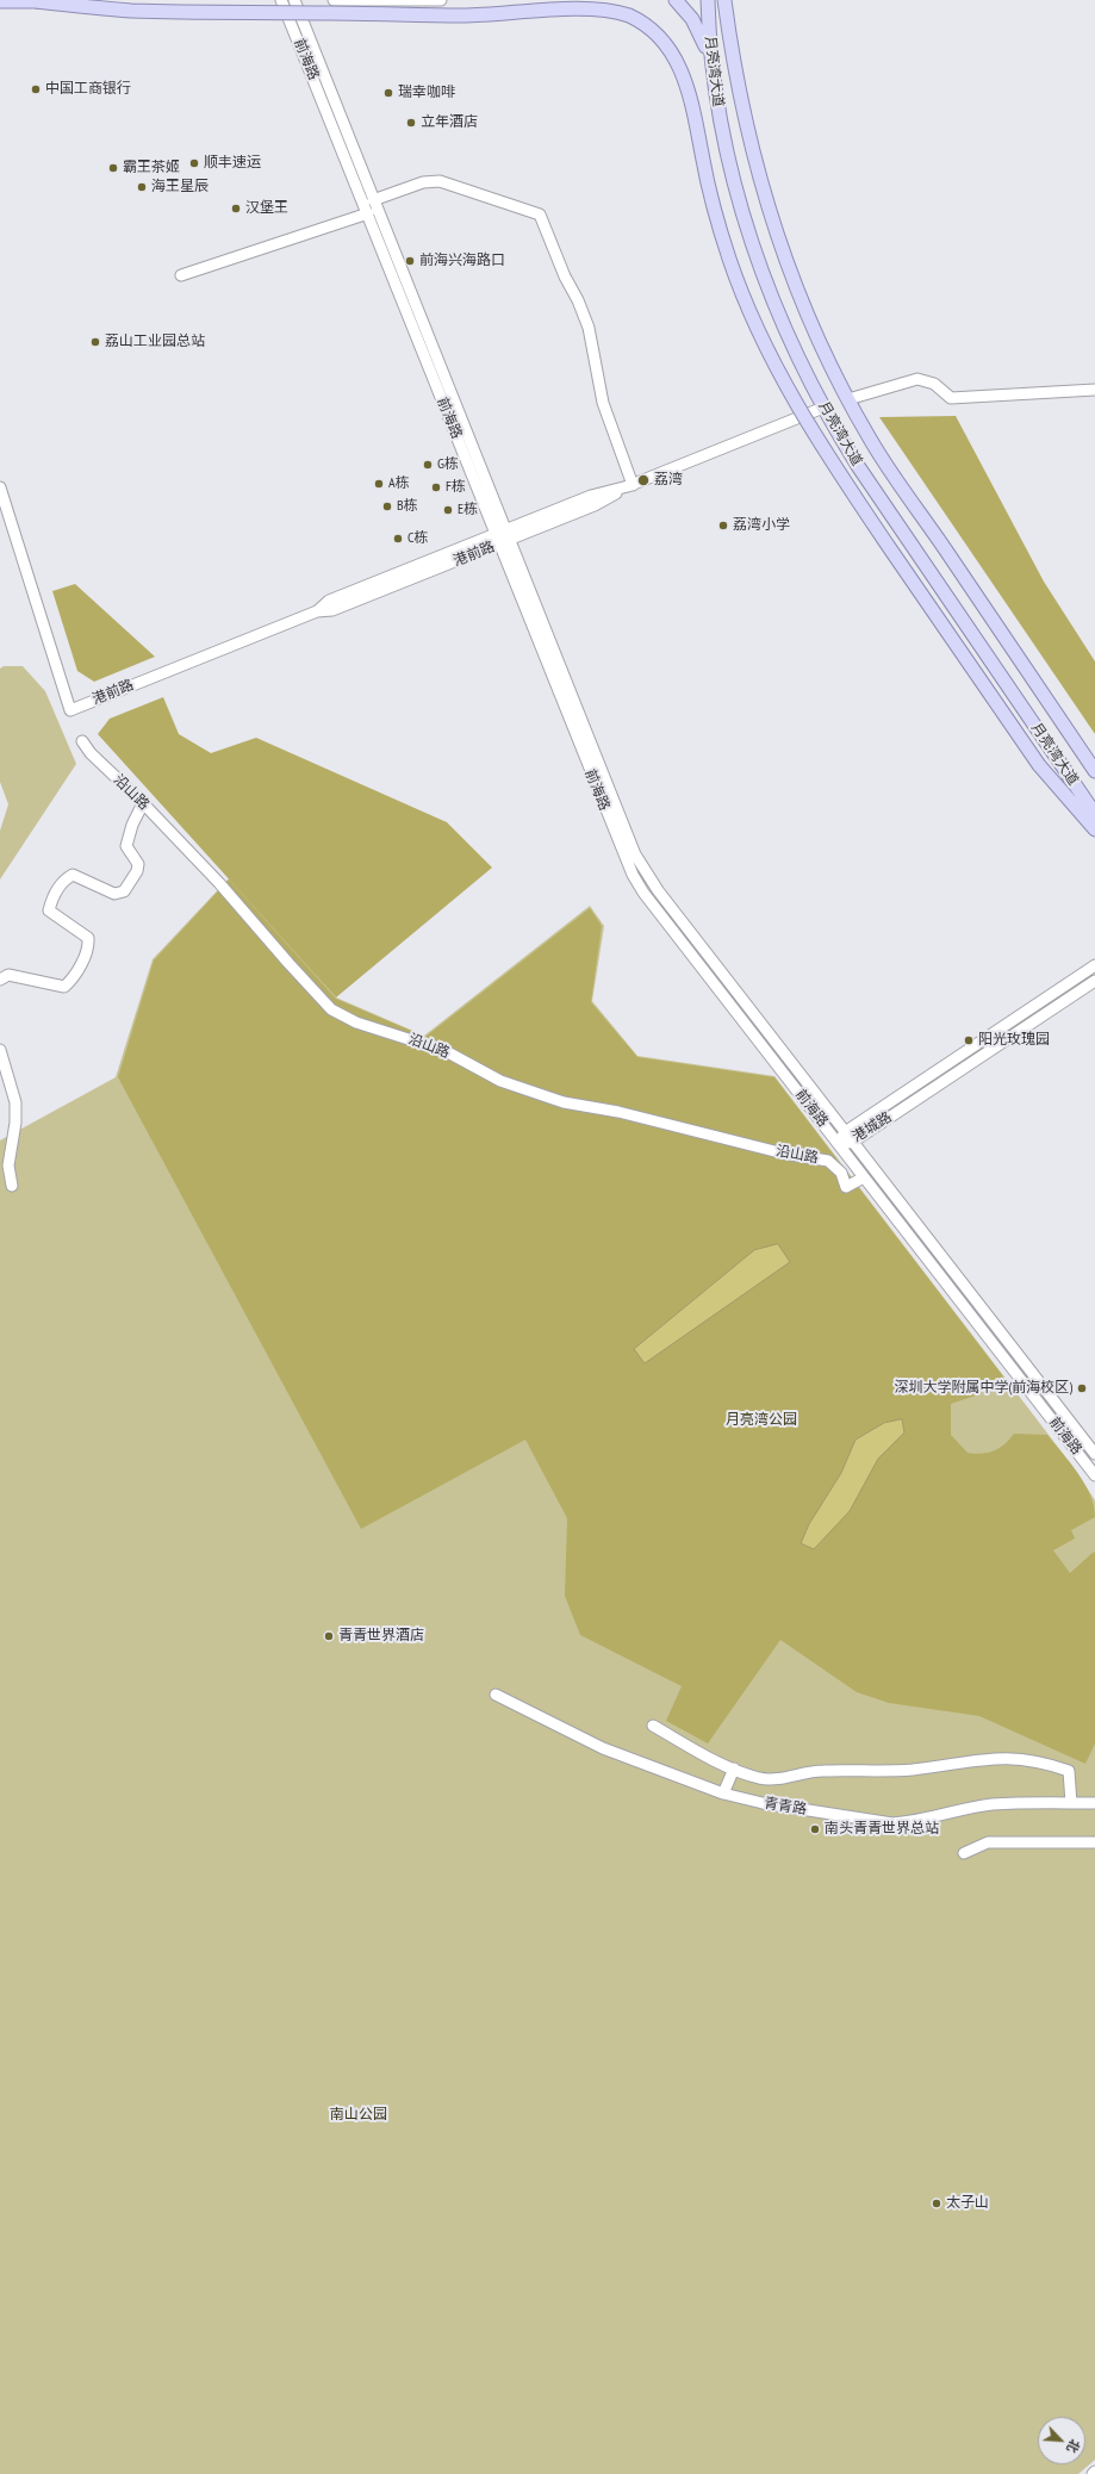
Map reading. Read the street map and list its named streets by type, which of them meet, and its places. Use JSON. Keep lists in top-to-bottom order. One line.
{"streets":{"main road":["月亮湾大道"],"street":["前海路","港前路","沿山路","港城路","青青路"]},"crossings":[["前海路","港前路"],["前海路","沿山路"],["前海路","港城路"],["月亮湾大道","港前路"]],"parks":["月亮湾公园","南山公园"],"places":["中国工商银行","瑞幸咖啡","立年酒店","顺丰速运","霸王茶姬","海王星辰","汉堡王","前海兴海路口","荔山工业园总站","G栋","荔湾","A栋","F栋","B栋","E栋","荔湾小学","C栋","阳光玫瑰园","深圳大学附属中学(前海校区)","青青世界酒店","南头青青世界总站","太子山"],"north":"bottom right"}
